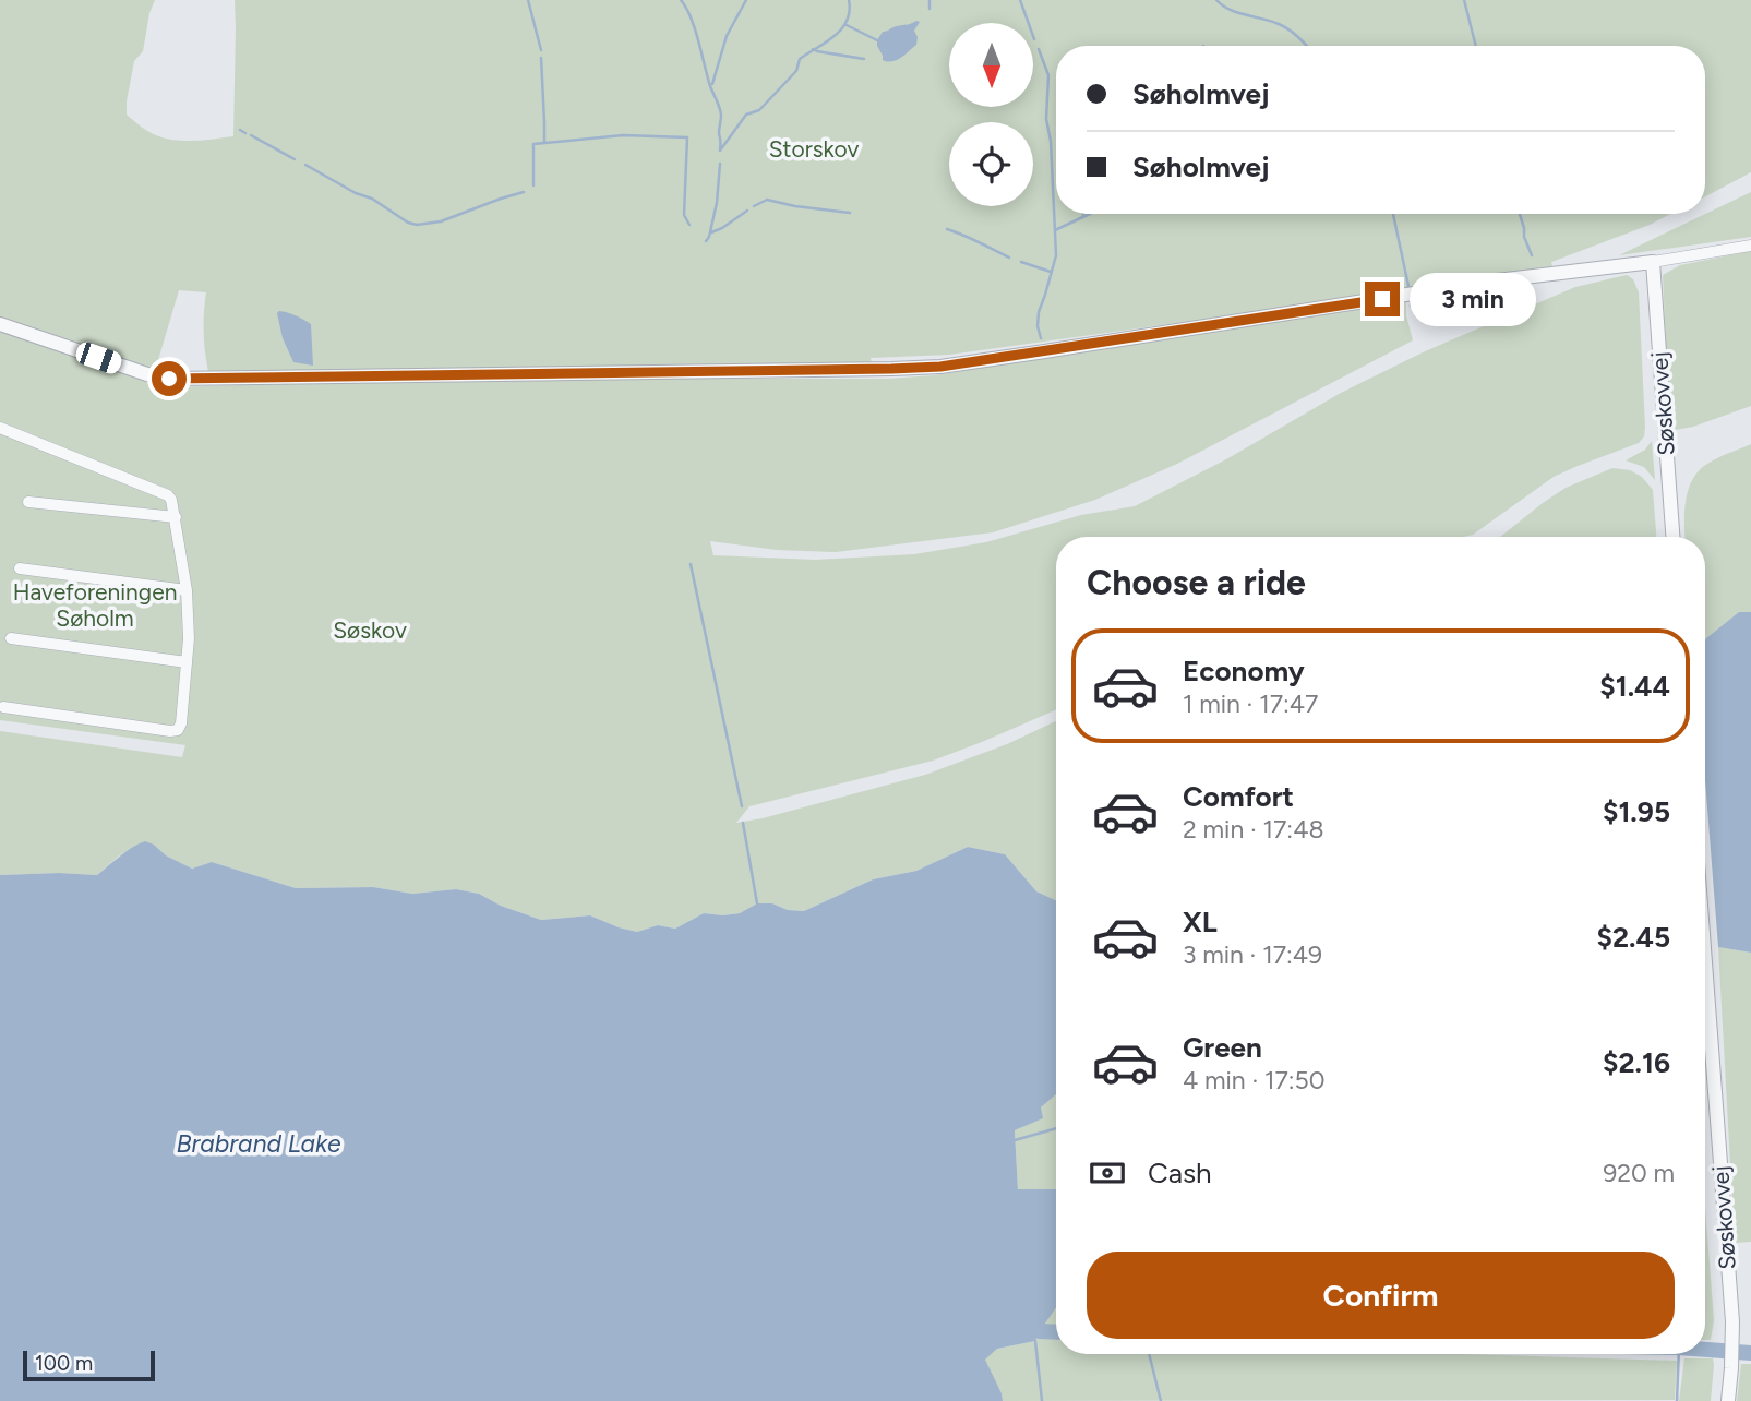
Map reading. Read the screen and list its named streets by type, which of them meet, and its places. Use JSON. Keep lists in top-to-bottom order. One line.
{"streets":{"street":["Søskovvej"]},"water":["Brabrand Lake"],"parks":["Storskov","Haveforeningen Søholm","Søskov"],"scale_bar":"100 m","north":"bottom","page":{"banner":["Søholmvej","Søholmvej"],"bubble":"3 min","heading":"Choose a ride","list":[{"name":"Economy","note":"1 min · 17:47","value":"$1.44"},{"name":"Comfort","note":"2 min · 17:48","value":"$1.95"},{"name":"XL","note":"3 min · 17:49","value":"$2.45"},{"name":"Green","note":"4 min · 17:50","value":"$2.16"}],"pay":["Cash","920 m"],"buttons":"Confirm","scale":"100 m"}}
